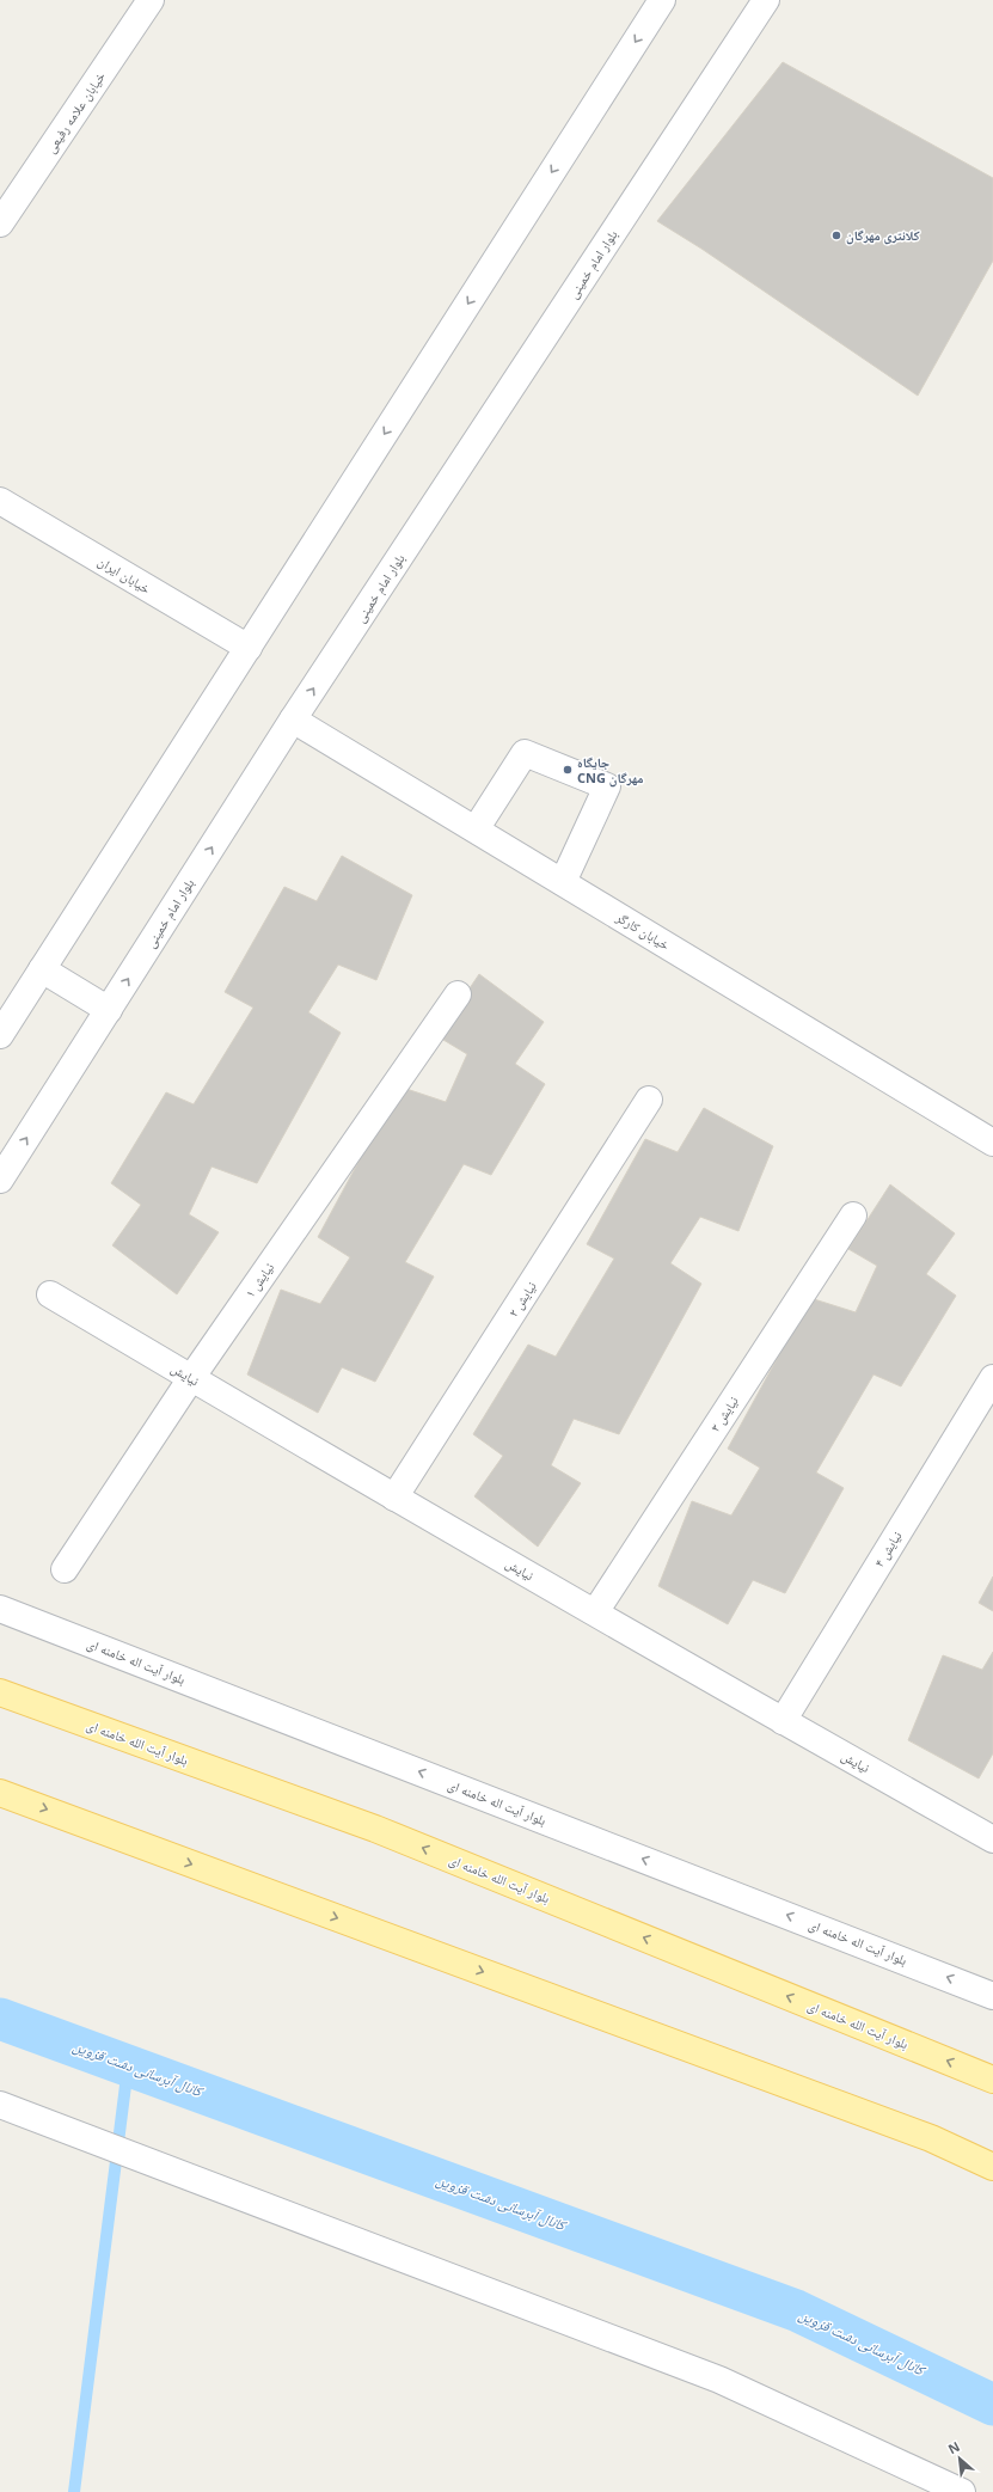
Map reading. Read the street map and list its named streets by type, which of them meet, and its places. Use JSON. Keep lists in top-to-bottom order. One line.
{"streets":{"main road":["بلوار آیت الله خامنه ای"],"street":["خیابان علامه رفیعی","بلوار امام خمینی","خیابان ایران","خیابان کارگر","نیایش ۱","نیایش ۲","نیایش","نیایش ۳","نیایش ۴","بلوار آیت اله خامنه ای"]},"crossings":[["بلوار امام خمینی","خیابان کارگر"],["نیایش ۱","نیایش"],["نیایش ۲","نیایش"],["نیایش","نیایش ۳"],["نیایش","نیایش ۴"]],"one_way":["بلوار آیت اله خامنه ای"],"water":["کانال آبرسانی دشت قزوین"],"places":["کلانتری مهرگان","جایگاه CNG مهرگان"],"north":"top left"}
